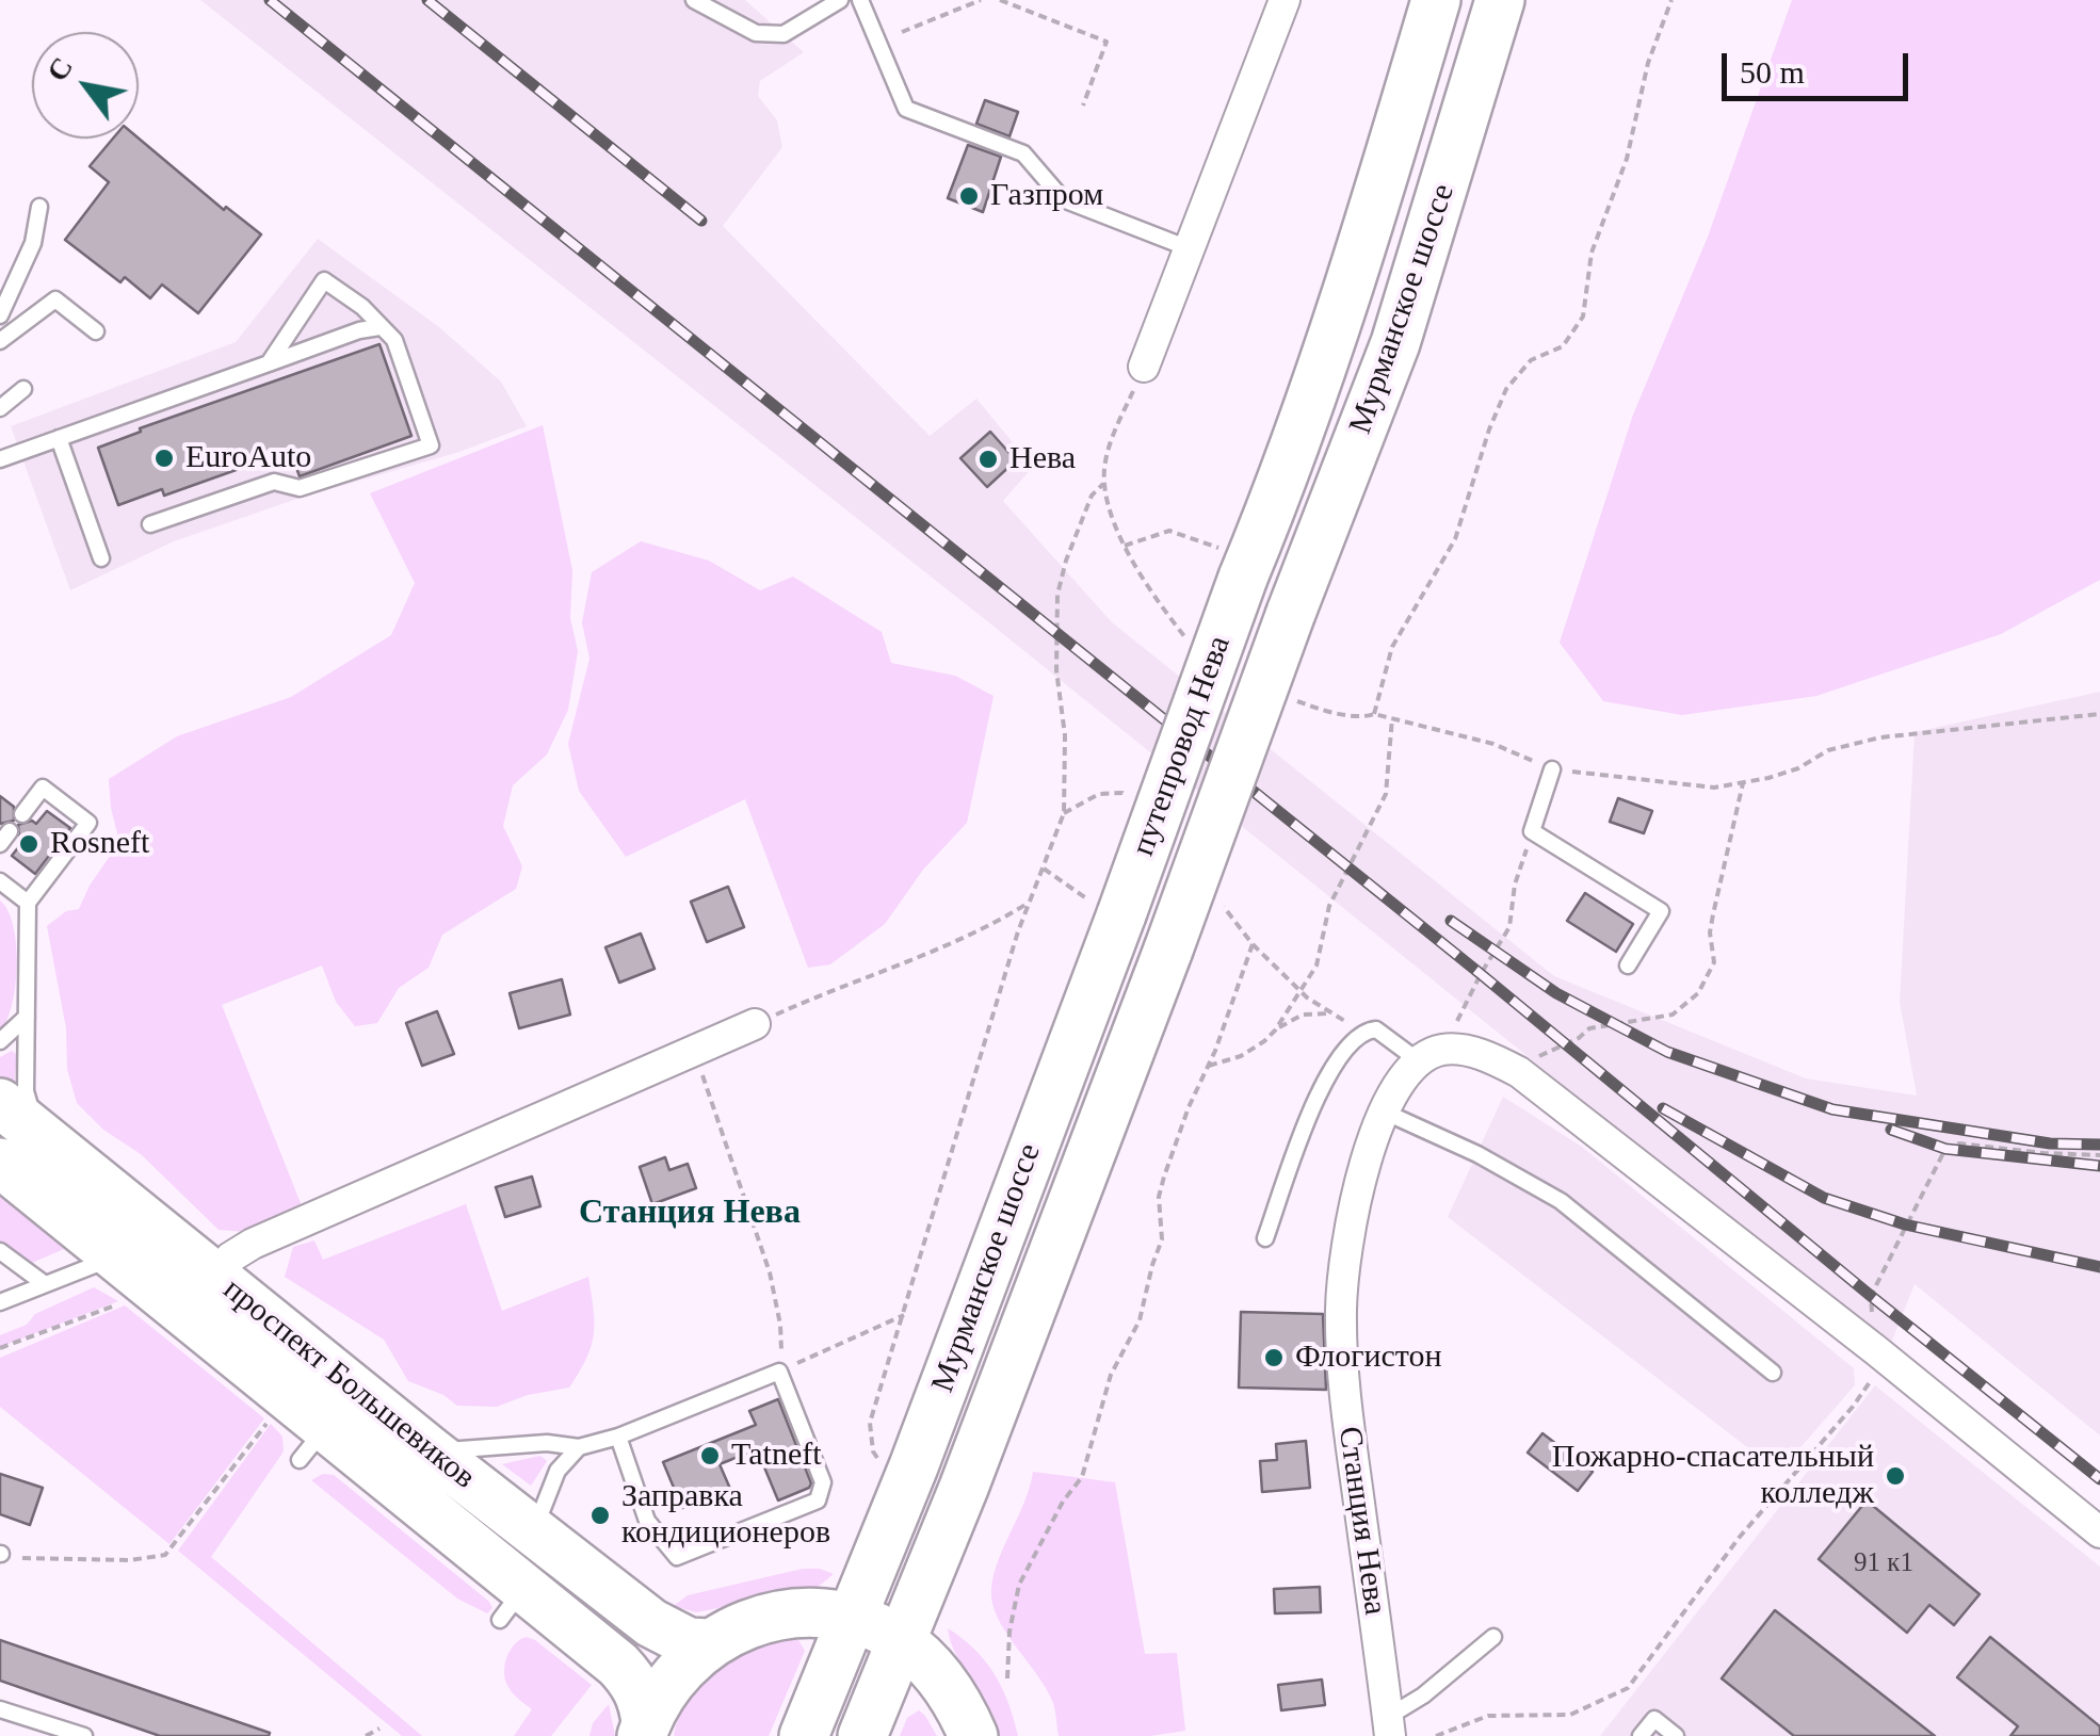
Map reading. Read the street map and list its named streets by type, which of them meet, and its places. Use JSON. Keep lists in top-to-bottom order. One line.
{"streets":{"main road":["Мурманское шоссе","путепровод Нева","проспект Большевиков"],"street":["Станция Нева"]},"crossings":[["Мурманское шоссе","путепровод Нева"],["Мурманское шоссе","проспект Большевиков"]],"districts":["Станция Нева"],"places":["Газпром","EuroAuto","Нева","Rosneft","Флогистон","Tatneft","Пожарно-спасательный колледж","Заправка кондиционеров"],"house_numbers":["91 к1"],"scale_bar":"50 m","north":"top left"}
